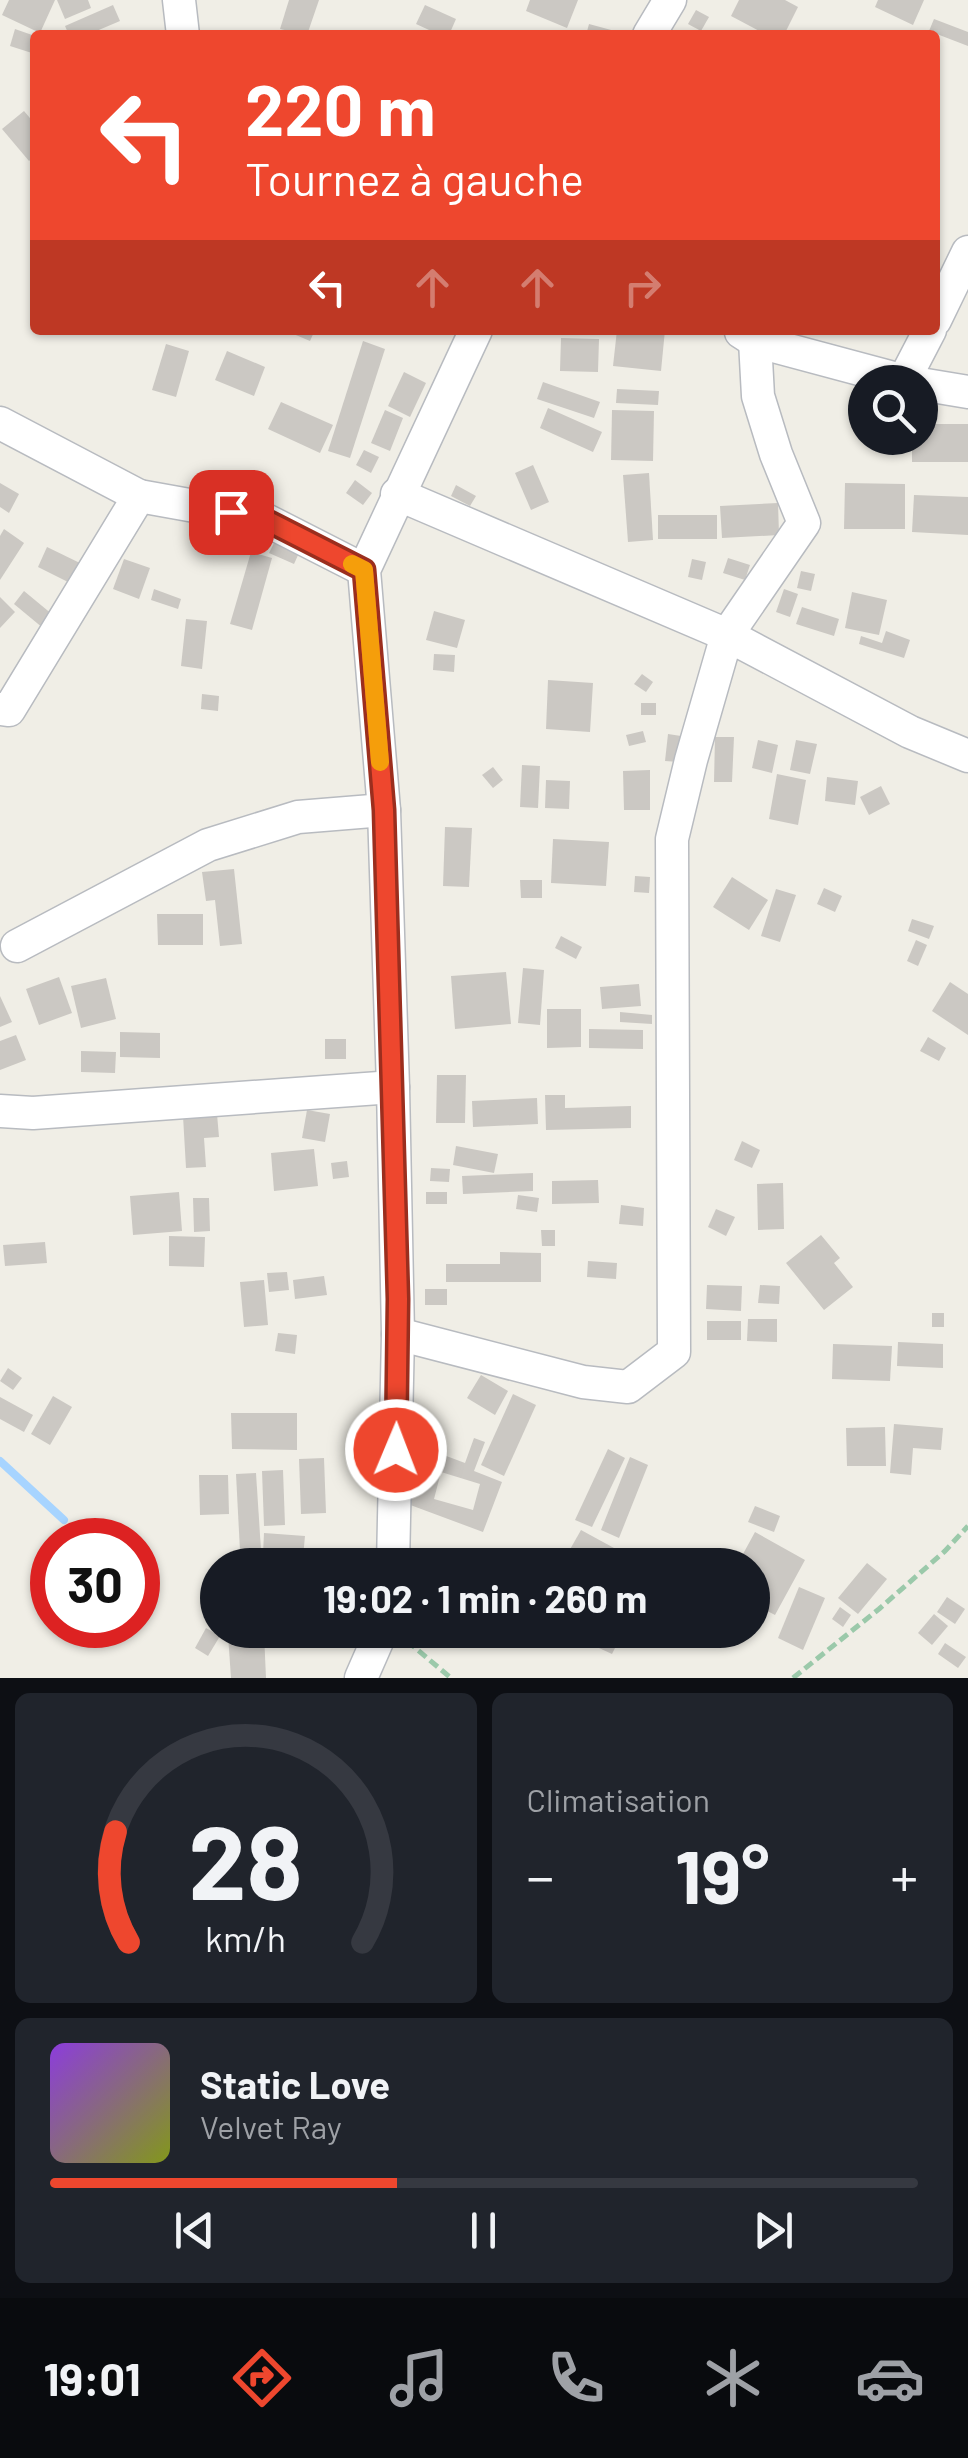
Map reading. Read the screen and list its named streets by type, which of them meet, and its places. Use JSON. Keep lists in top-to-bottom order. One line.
{"page":{"turn":["220 m","Tournez à gauche"],"limit":"30","trip":"19:02 · 1 min · 260 m","tile":"Climatisation","heat":["−","19°","+"],"song":["Static Love","Velvet Ray"],"tabs":"19:01","gauge":["28","km/h"]}}
